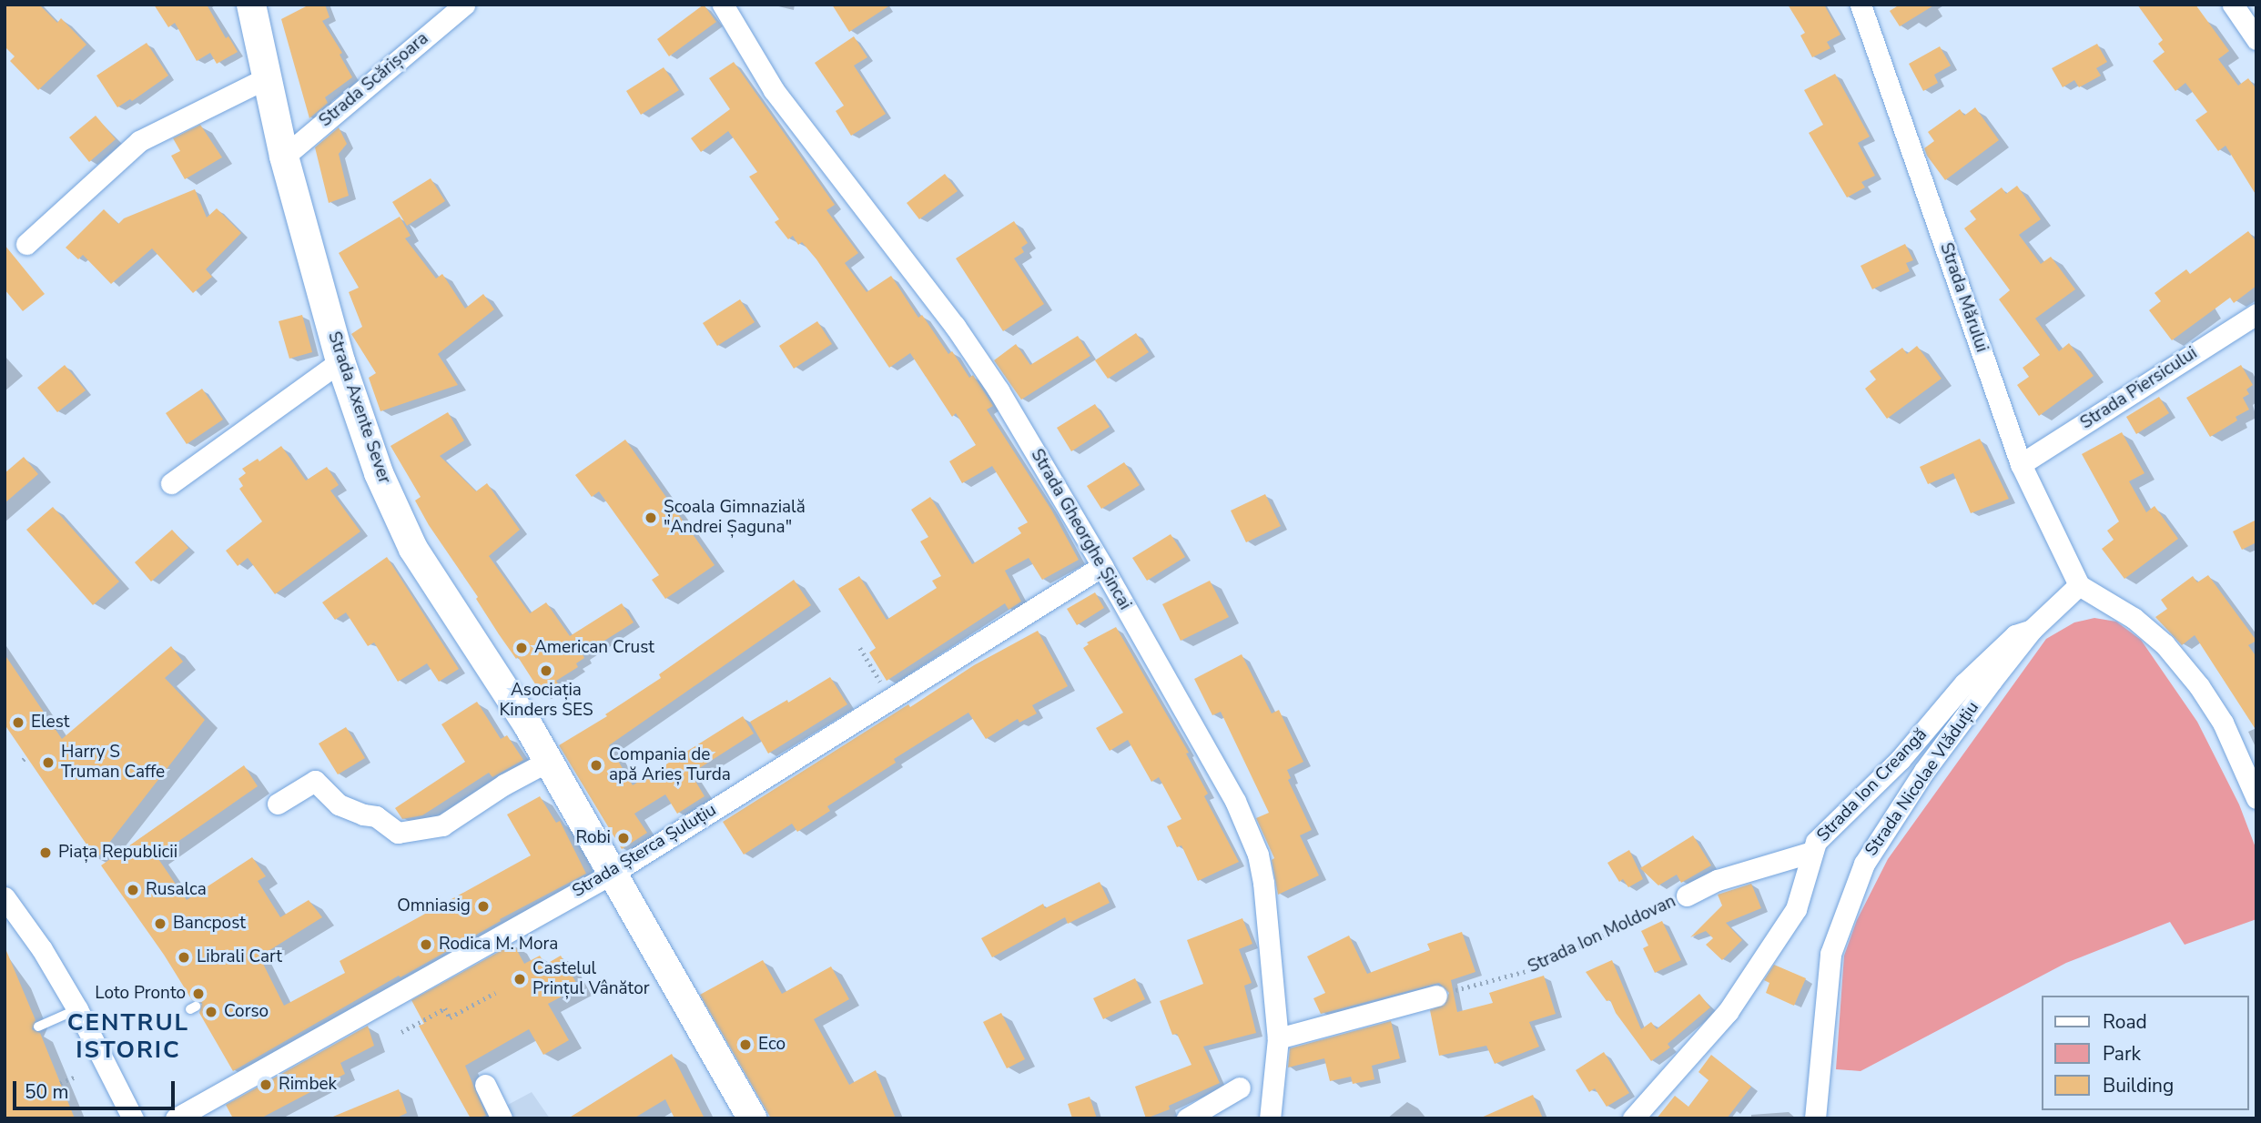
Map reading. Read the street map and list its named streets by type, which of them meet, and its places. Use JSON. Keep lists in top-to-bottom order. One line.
{"streets":{"main road":["Strada Axente Sever"],"street":["Strada Scărișoara","Strada Mărului","Strada Piersicului","Strada Gheorghe Șincai","Strada Nicolae Vlăduțiu","Strada Ion Creangă","Strada Șterca Șuluțiu","Strada Ion Moldovan"]},"crossings":[["Strada Scărișoara","Strada Axente Sever"],["Strada Mărului","Strada Piersicului"],["Strada Mărului","Strada Nicolae Vlăduțiu"],["Strada Axente Sever","Strada Șterca Șuluțiu"],["Strada Gheorghe Șincai","Strada Șterca Șuluțiu"],["Strada Nicolae Vlăduțiu","Strada Ion Creangă"],["Strada Ion Creangă","Strada Ion Moldovan"]],"districts":["CENTRUL ISTORIC"],"places":["Școala Gimnazială \"Andrei Șaguna\"","American Crust","Asociația Kinders SES","Elest","Harry S Truman Caffe","Compania de apă Arieș Turda","Robi","Piața Republicii","Rusalca","Omniasig","Bancpost","Rodica M. Mora","Librali Cart","Castelul Prințul Vânător","Loto Pronto","Corso","Eco","Rimbek"],"legend":["Road","Park","Building"],"scale_bar":"50 m"}
